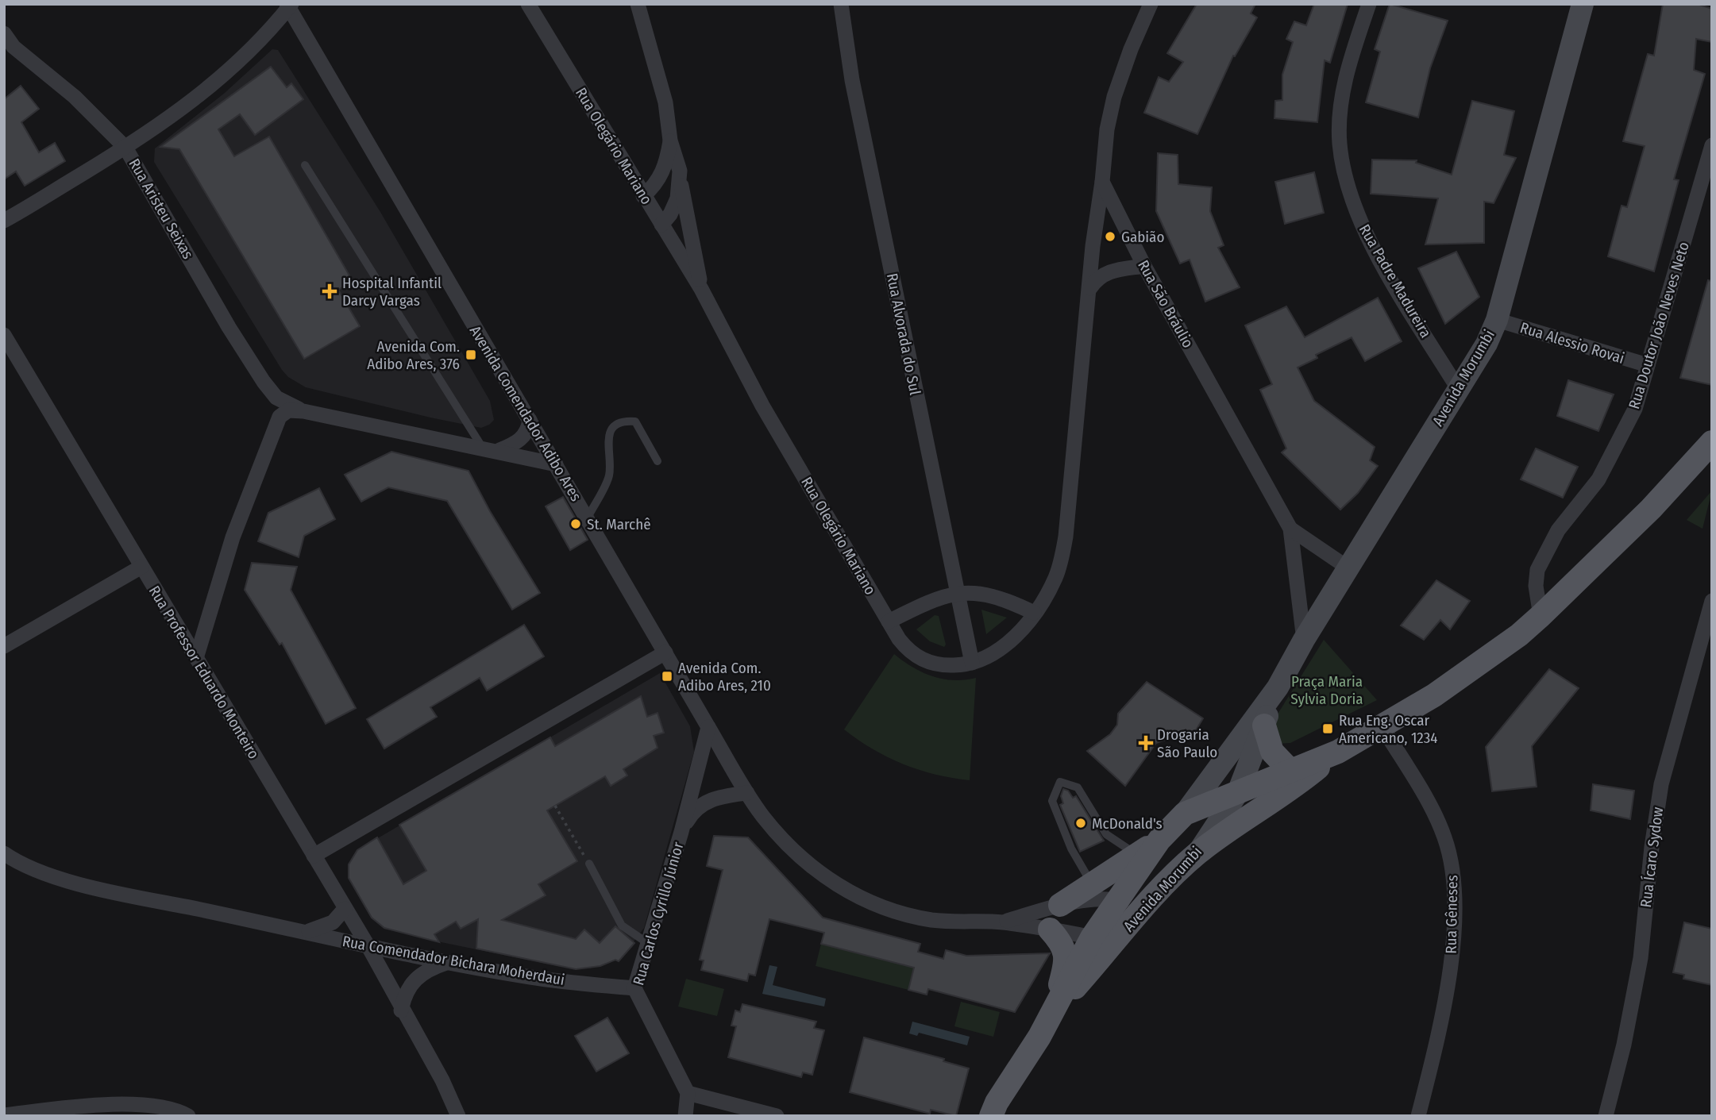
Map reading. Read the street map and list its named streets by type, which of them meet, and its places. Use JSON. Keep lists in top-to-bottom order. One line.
{"streets":{"main road":["Avenida Morumbi"],"street":["Rua Olegário Mariano","Rua Aristeu Seixas","Rua Padre Madureira","Rua São Bráulio","Rua Doutor João Neves Neto","Rua Alvorada do Sul","Rua Alessio Rovai","Avenida Comendador Adibo Ares","Rua Professor Eduardo Monteiro","Rua Ícaro Sydow","Rua Carlos Cyrillo Júnior","Rua Gêneses","Rua Comendador Bichara Moherdaui"]},"crossings":[["Rua Olegário Mariano","Rua São Bráulio"],["Rua Olegário Mariano","Rua Alvorada do Sul"],["Rua Padre Madureira","Avenida Morumbi"],["Rua São Bráulio","Avenida Morumbi"],["Rua Doutor João Neves Neto","Rua Alessio Rovai"],["Rua Alessio Rovai","Avenida Morumbi"],["Avenida Morumbi","Avenida Comendador Adibo Ares"],["Avenida Comendador Adibo Ares","Rua Carlos Cyrillo Júnior"],["Rua Professor Eduardo Monteiro","Rua Comendador Bichara Moherdaui"],["Rua Carlos Cyrillo Júnior","Rua Comendador Bichara Moherdaui"]],"parks":["Praça Maria Sylvia Doria"],"places":{"other":["Gabião","St. Marchê","McDonald's"],"health":["Hospital Infantil Darcy Vargas","Drogaria São Paulo"],"transit":["Avenida Com. Adibo Ares, 376","Avenida Com. Adibo Ares, 210","Rua Eng. Oscar Americano, 1234"]}}
